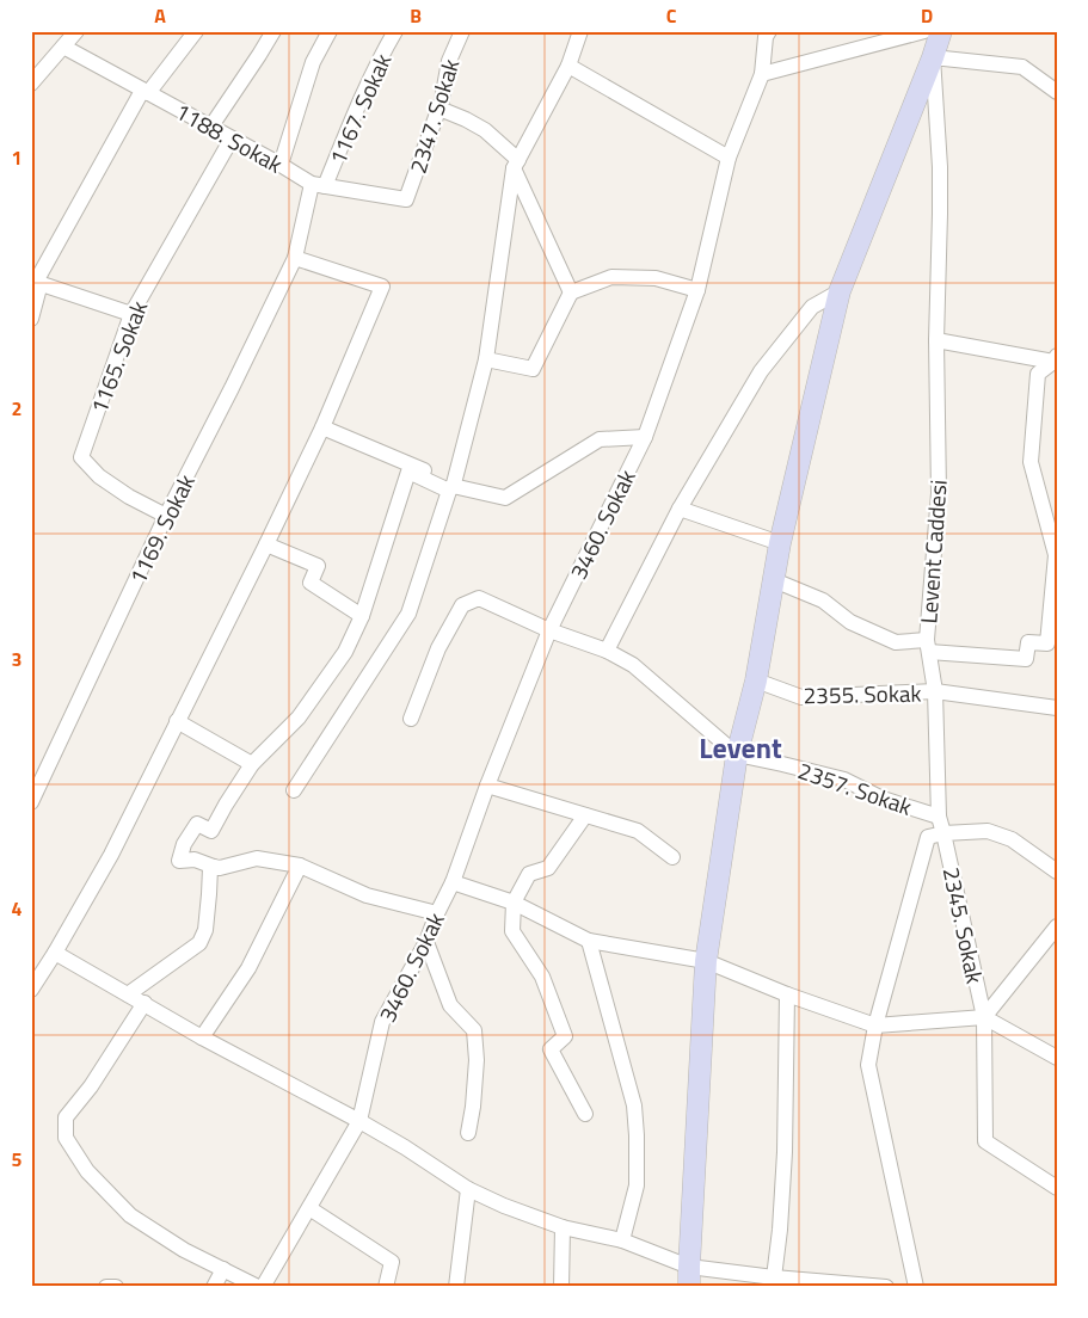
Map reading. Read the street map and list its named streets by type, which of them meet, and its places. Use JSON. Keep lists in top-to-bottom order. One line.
{"streets":{"street":["1167. Sokak","2347. Sokak","1188. Sokak","1165. Sokak","3460. Sokak","1169. Sokak","Levent Caddesi","2355. Sokak","2357. Sokak","2345. Sokak"]},"crossings":[["1167. Sokak","1188. Sokak"],["1167. Sokak","1169. Sokak"],["2347. Sokak","1188. Sokak"],["1188. Sokak","1165. Sokak"],["1165. Sokak","1169. Sokak"],["Levent Caddesi","2355. Sokak"],["Levent Caddesi","2357. Sokak"],["Levent Caddesi","2345. Sokak"]],"districts":["Levent"],"grid":{"columns":["A","B","C","D"],"rows":["1","2","3","4","5"]}}
